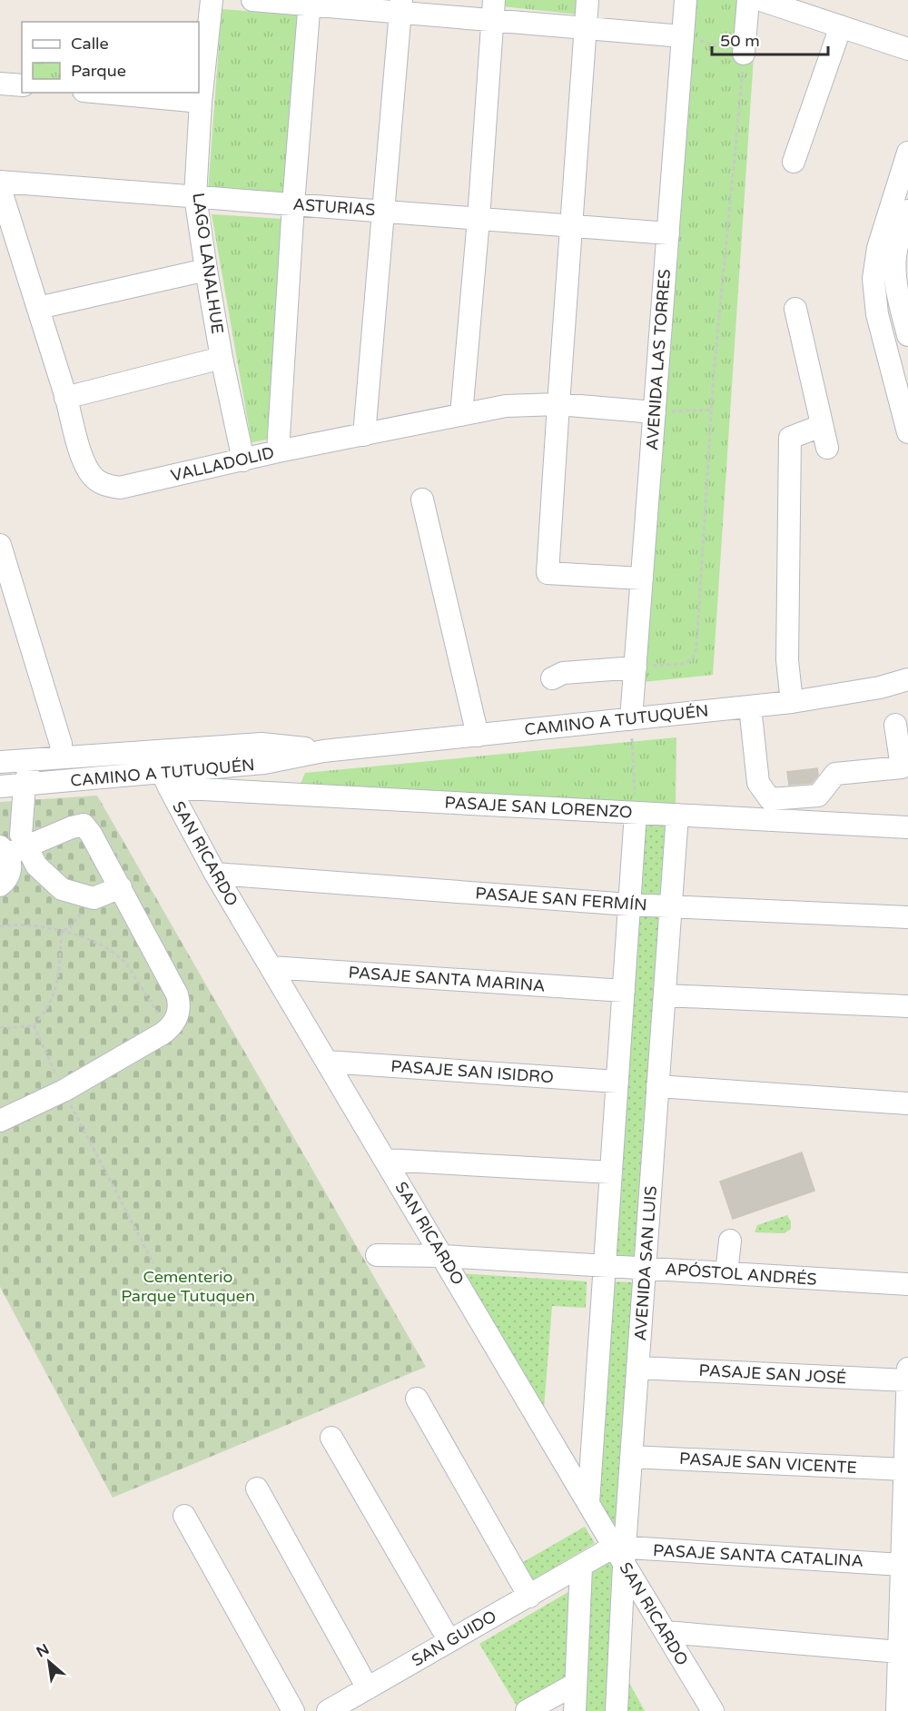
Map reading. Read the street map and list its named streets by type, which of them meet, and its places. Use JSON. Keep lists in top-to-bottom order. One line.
{"streets":{"street":["ASTURIAS","LAGO LANALHUE","AVENIDA LAS TORRES","VALLADOLID","CAMINO A TUTUQUÉN","PASAJE SAN LORENZO","SAN RICARDO","PASAJE SAN FERMÍN","PASAJE SANTA MARINA","PASAJE SAN ISIDRO","AVENIDA SAN LUIS","APÓSTOL ANDRÉS","PASAJE SAN JOSÉ","PASAJE SAN VICENTE","PASAJE SANTA CATALINA","SAN GUIDO"]},"crossings":[["ASTURIAS","LAGO LANALHUE"],["ASTURIAS","AVENIDA LAS TORRES"],["LAGO LANALHUE","VALLADOLID"],["AVENIDA LAS TORRES","VALLADOLID"],["AVENIDA LAS TORRES","CAMINO A TUTUQUÉN"],["CAMINO A TUTUQUÉN","PASAJE SAN LORENZO"],["CAMINO A TUTUQUÉN","SAN RICARDO"],["PASAJE SAN LORENZO","SAN RICARDO"],["PASAJE SAN LORENZO","AVENIDA SAN LUIS"],["SAN RICARDO","PASAJE SAN FERMÍN"],["SAN RICARDO","PASAJE SANTA MARINA"],["SAN RICARDO","PASAJE SAN ISIDRO"],["SAN RICARDO","AVENIDA SAN LUIS"],["SAN RICARDO","APÓSTOL ANDRÉS"],["SAN RICARDO","PASAJE SANTA CATALINA"],["PASAJE SAN FERMÍN","AVENIDA SAN LUIS"],["AVENIDA SAN LUIS","APÓSTOL ANDRÉS"],["AVENIDA SAN LUIS","PASAJE SAN JOSÉ"],["AVENIDA SAN LUIS","PASAJE SAN VICENTE"],["AVENIDA SAN LUIS","PASAJE SANTA CATALINA"]],"parks":["Cementerio Parque Tutuquen"],"legend":["Calle","Parque"],"scale_bar":"50 m","north":"top left"}
